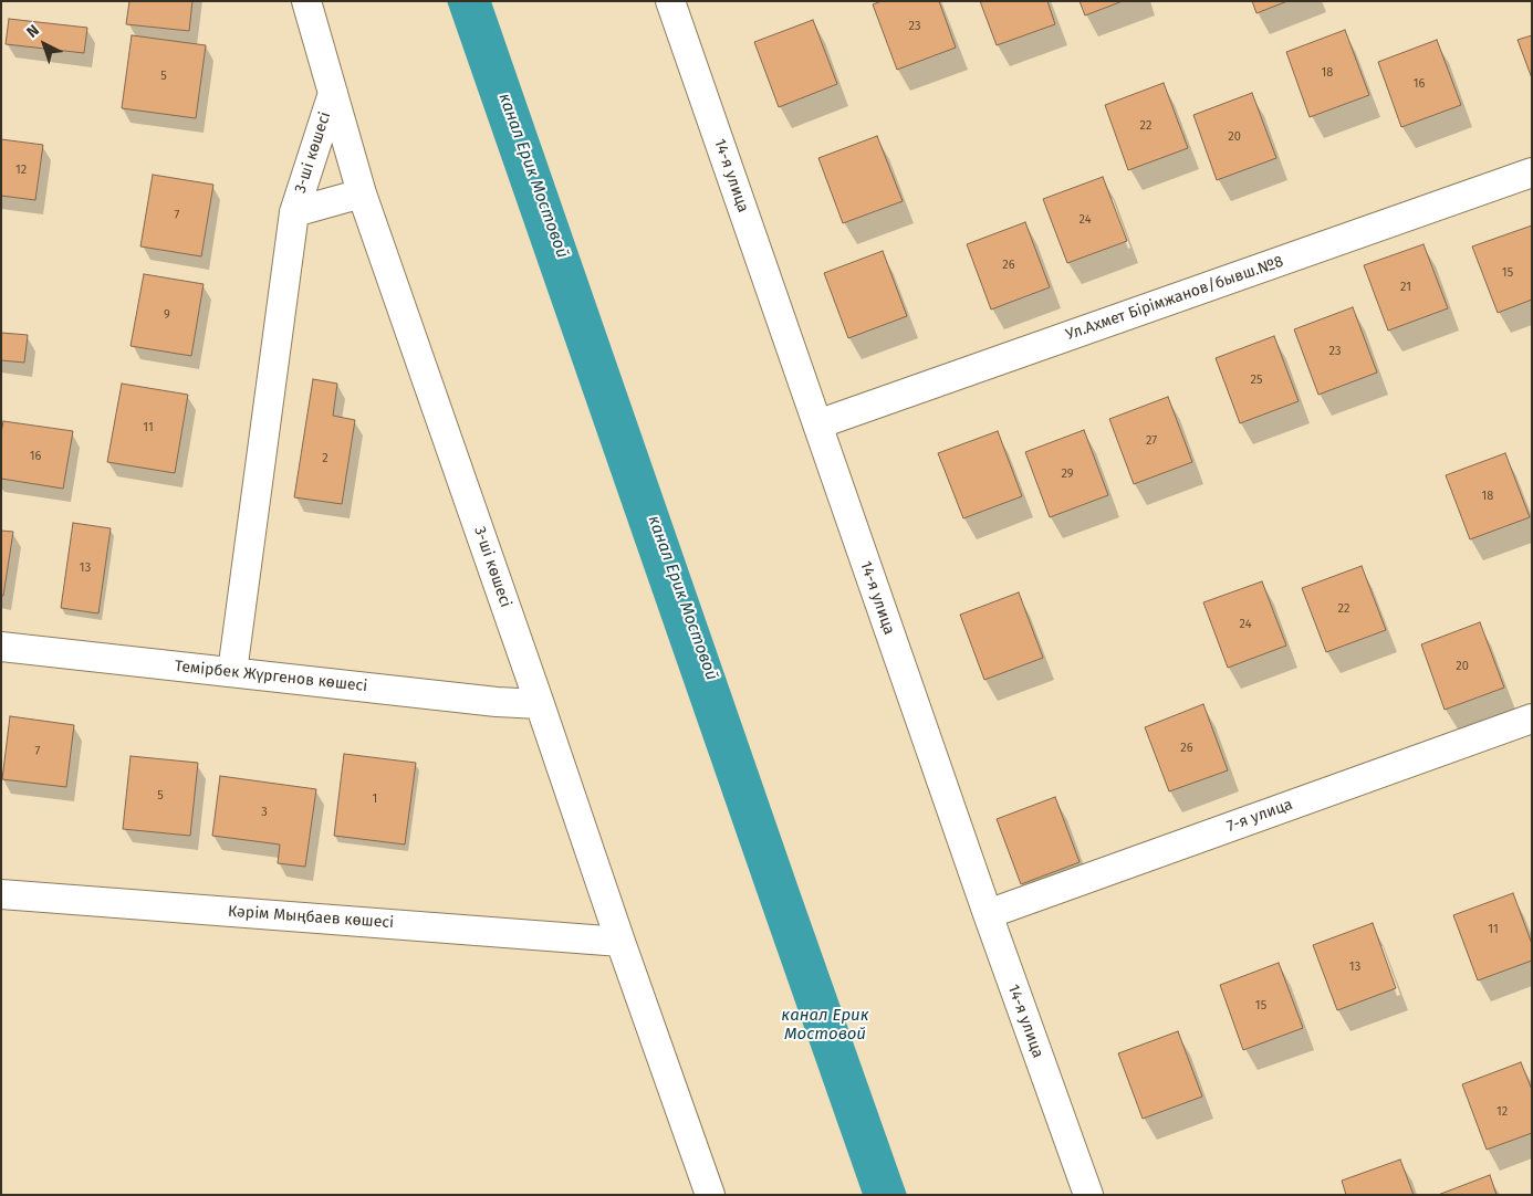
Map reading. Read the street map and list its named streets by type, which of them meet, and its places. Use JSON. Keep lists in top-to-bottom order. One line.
{"streets":{"street":["3-ші көшесі","14-я улица","Ул.Ахмет Бірімжанов/бывш.№8","Темірбек Жүргенов көшесі","7-я улица","Кәрім Мыңбаев көшесі"]},"crossings":[["3-ші көшесі","Темірбек Жүргенов көшесі"],["3-ші көшесі","Кәрім Мыңбаев көшесі"],["14-я улица","Ул.Ахмет Бірімжанов/бывш.№8"],["14-я улица","7-я улица"]],"water":["канал Ерик Мостовой"],"house_numbers":["23","18","5","16","22","20","12","7","24","26","15","21","9","23","25","11","27","16","2","29","18","13","22","24","20","26","7","5","1","3","11","13","15","12"],"north":"top left"}
